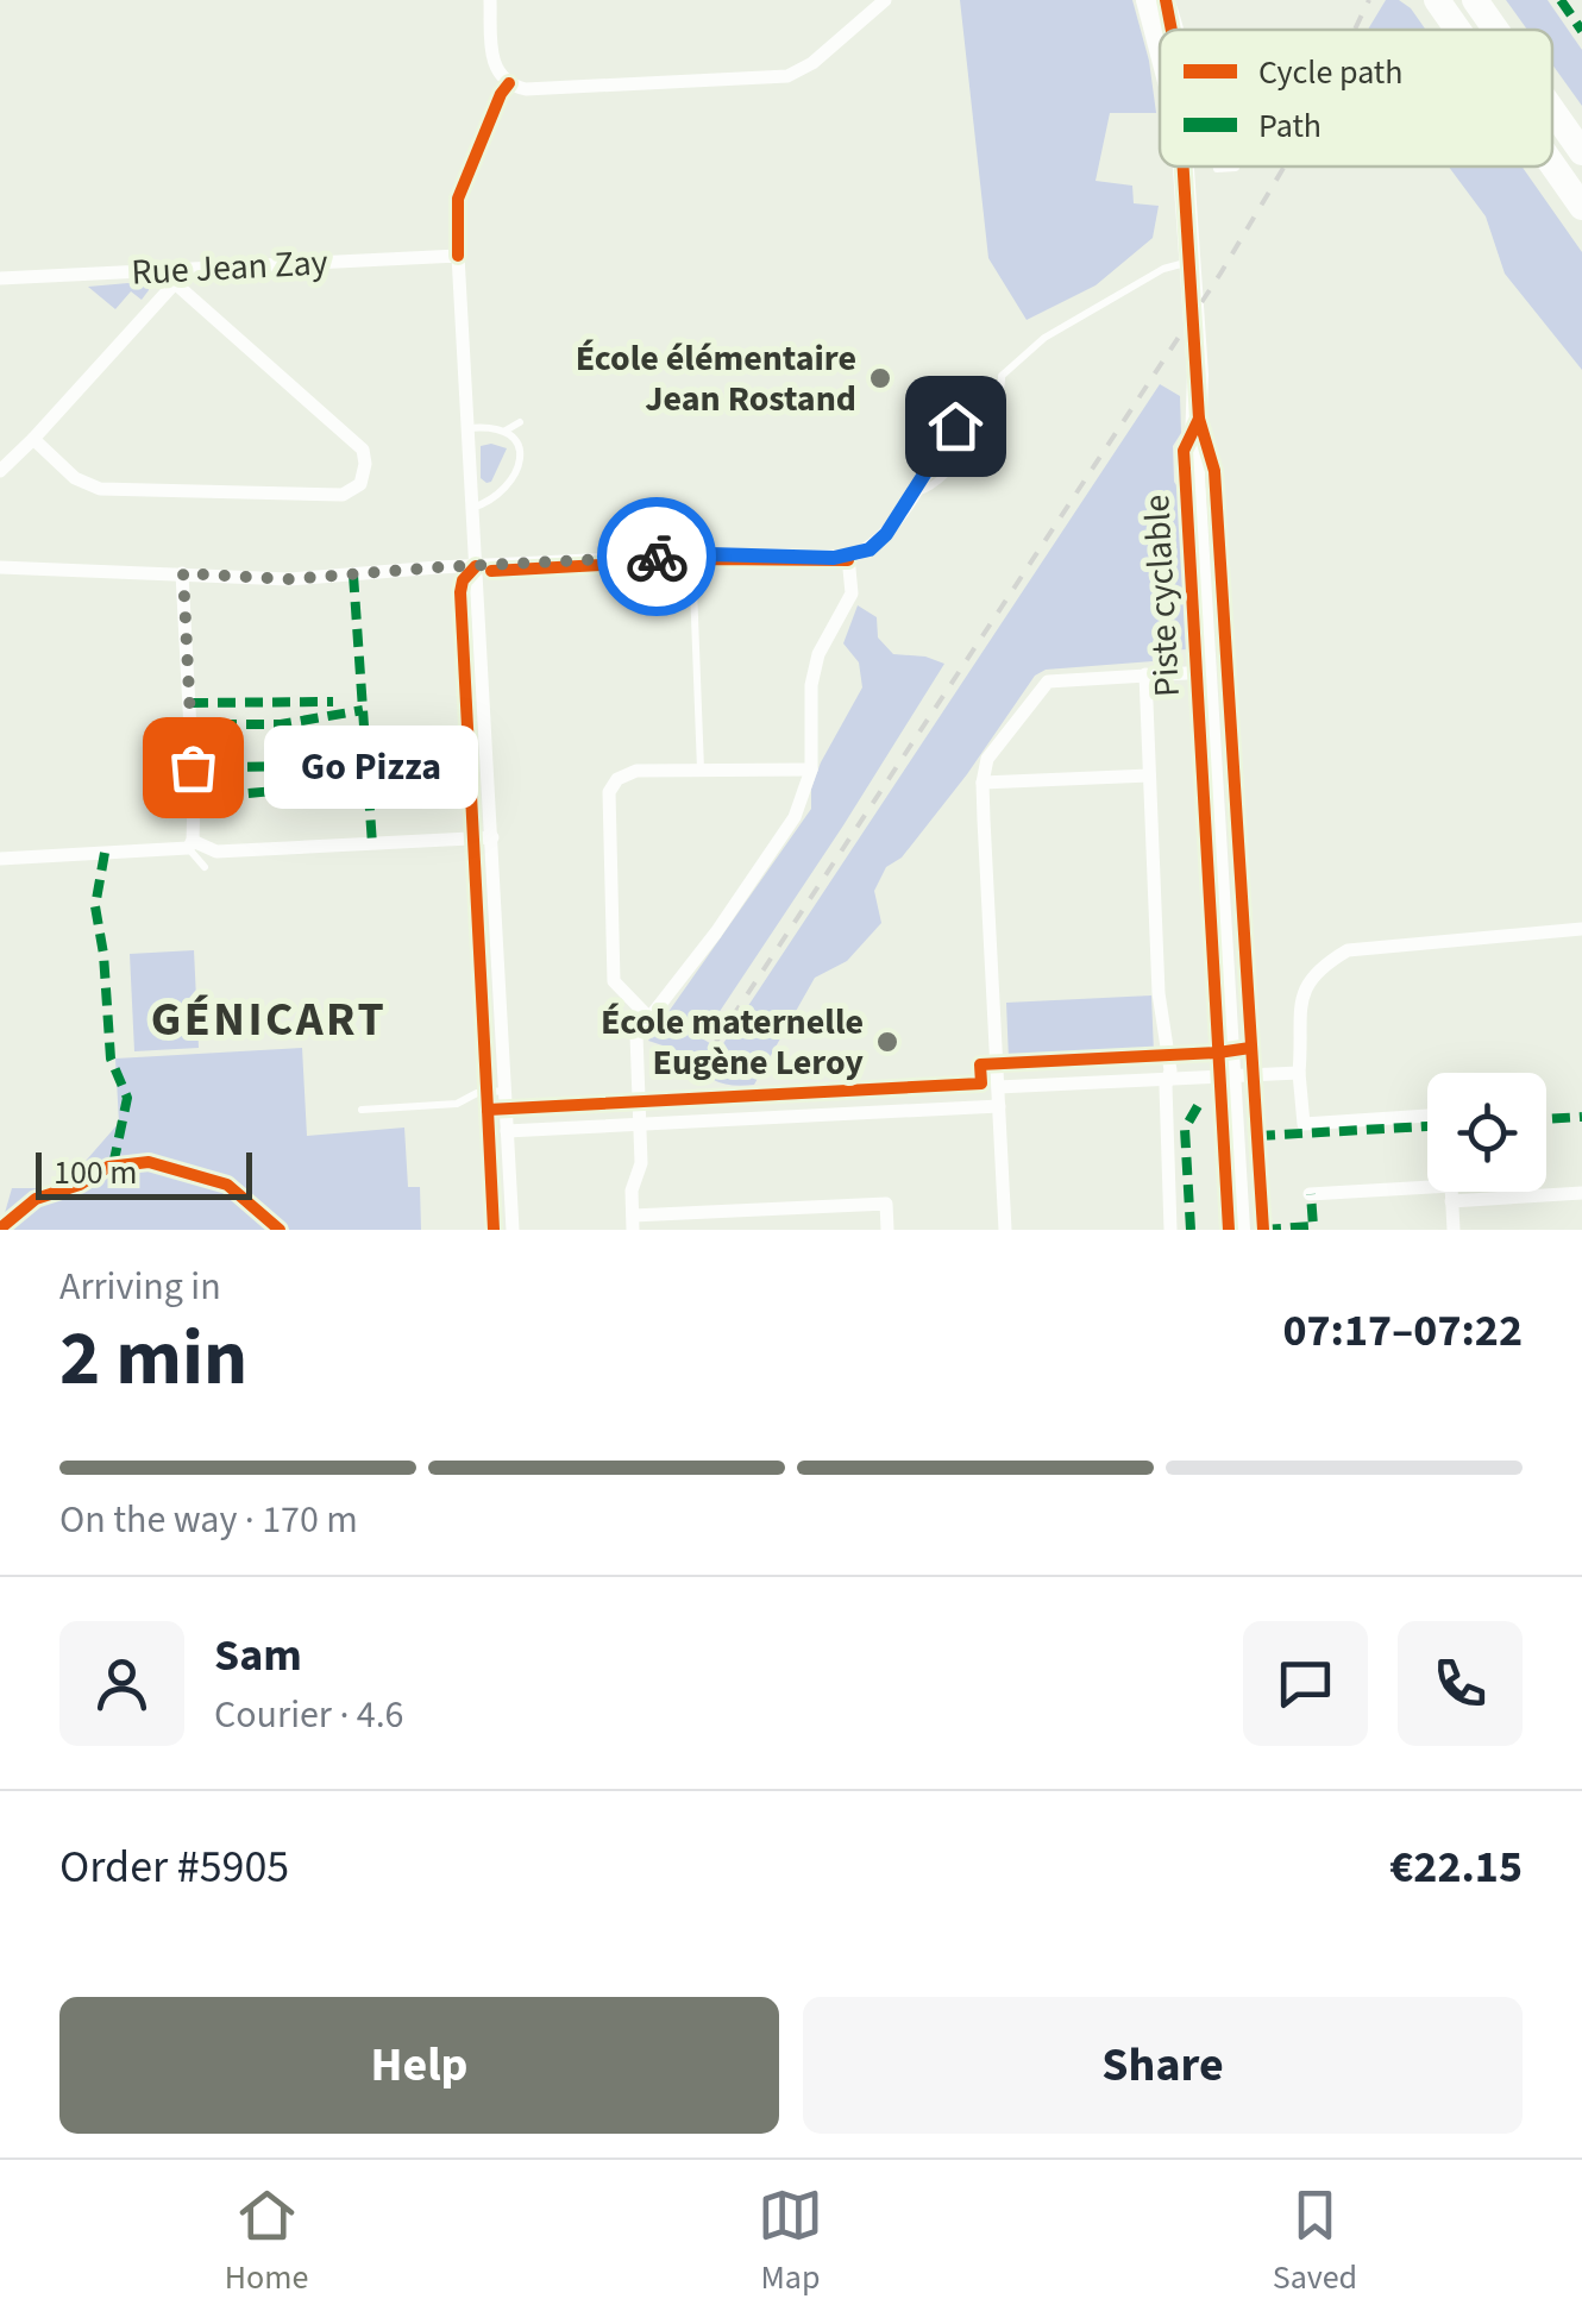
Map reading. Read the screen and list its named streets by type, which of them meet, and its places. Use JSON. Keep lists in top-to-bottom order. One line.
{"streets":{"street":["Rue Jean Zay"],"cycle path":["Piste cyclable"]},"districts":["GÉNICART"],"places":["École élémentaire Jean Rostand","Go Pizza","École maternelle Eugène Leroy"],"legend":["Cycle path","Path"],"scale_bar":"100 m","page":{"bubble":"Go Pizza","scale":"100 m","heading":["2 min","Arriving in","07:17–07:22"],"panel":["Sam","Courier · 4.6","Order #5905","€22.15"],"bar":"On the way · 170 m","buttons":["Help","Share"],"tabs":["Home","Map","Saved"]}}
